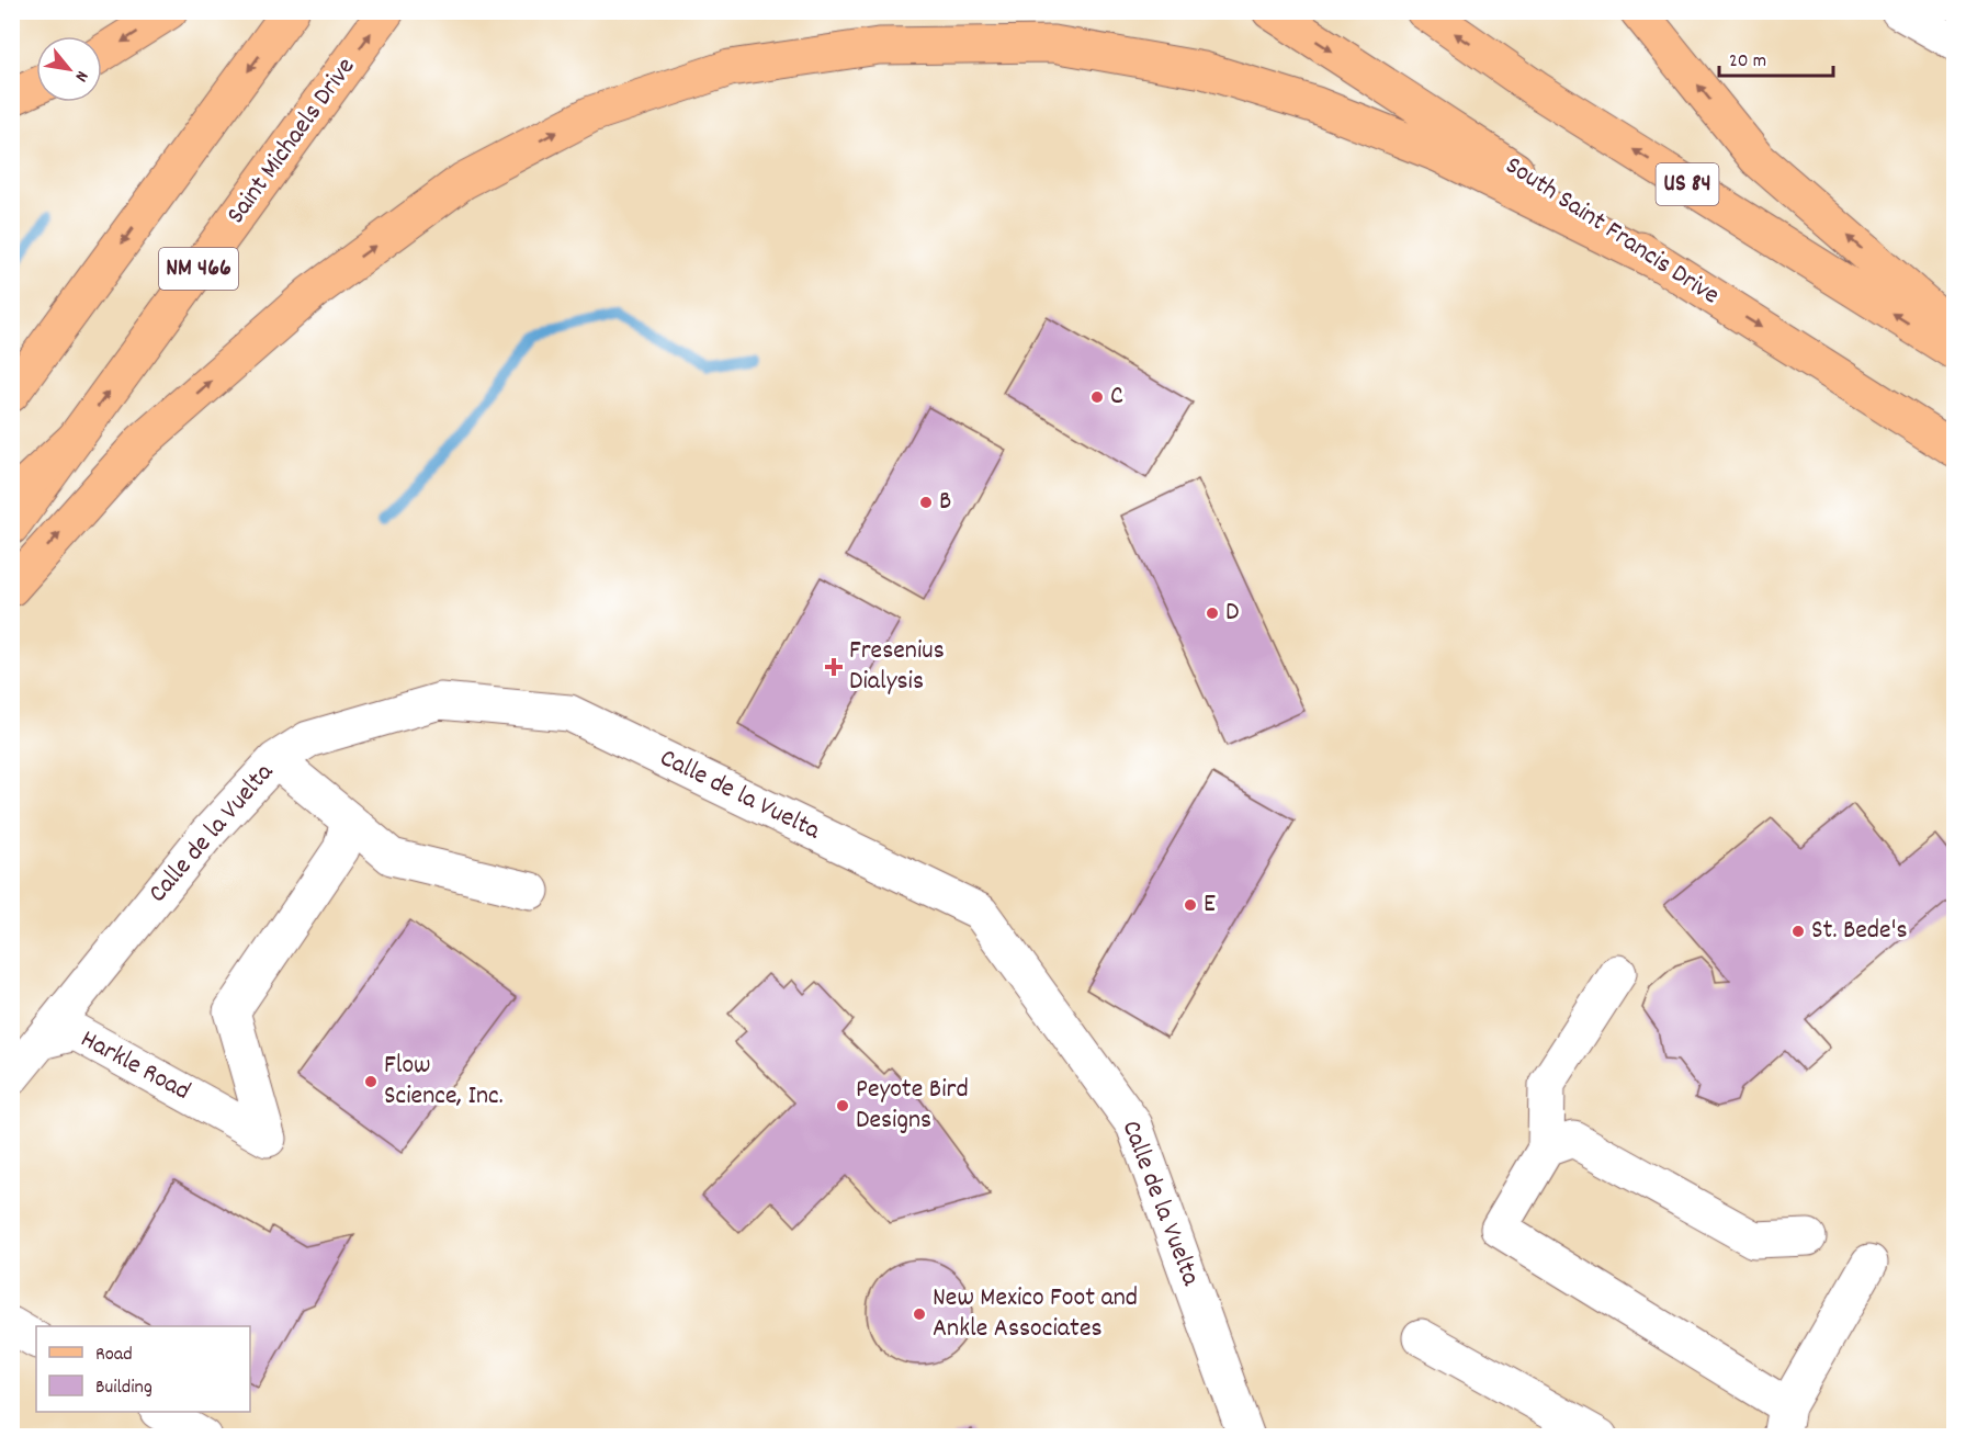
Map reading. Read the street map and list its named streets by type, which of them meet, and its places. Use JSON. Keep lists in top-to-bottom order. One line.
{"streets":{"main road":["Saint Michaels Drive","US 84","South Saint Francis Drive","NM 466"],"street":["Calle de la Vuelta","Harkle Road"]},"crossings":[["Calle de la Vuelta","Harkle Road"]],"places":{"other":["C","B","D","E","St. Bede's","Flow Science, Inc.","Peyote Bird Designs","New Mexico Foot and Ankle Associates"],"health":["Fresenius Dialysis"]},"legend":["Road","Building"],"scale_bar":"20 m","north":"bottom right"}
